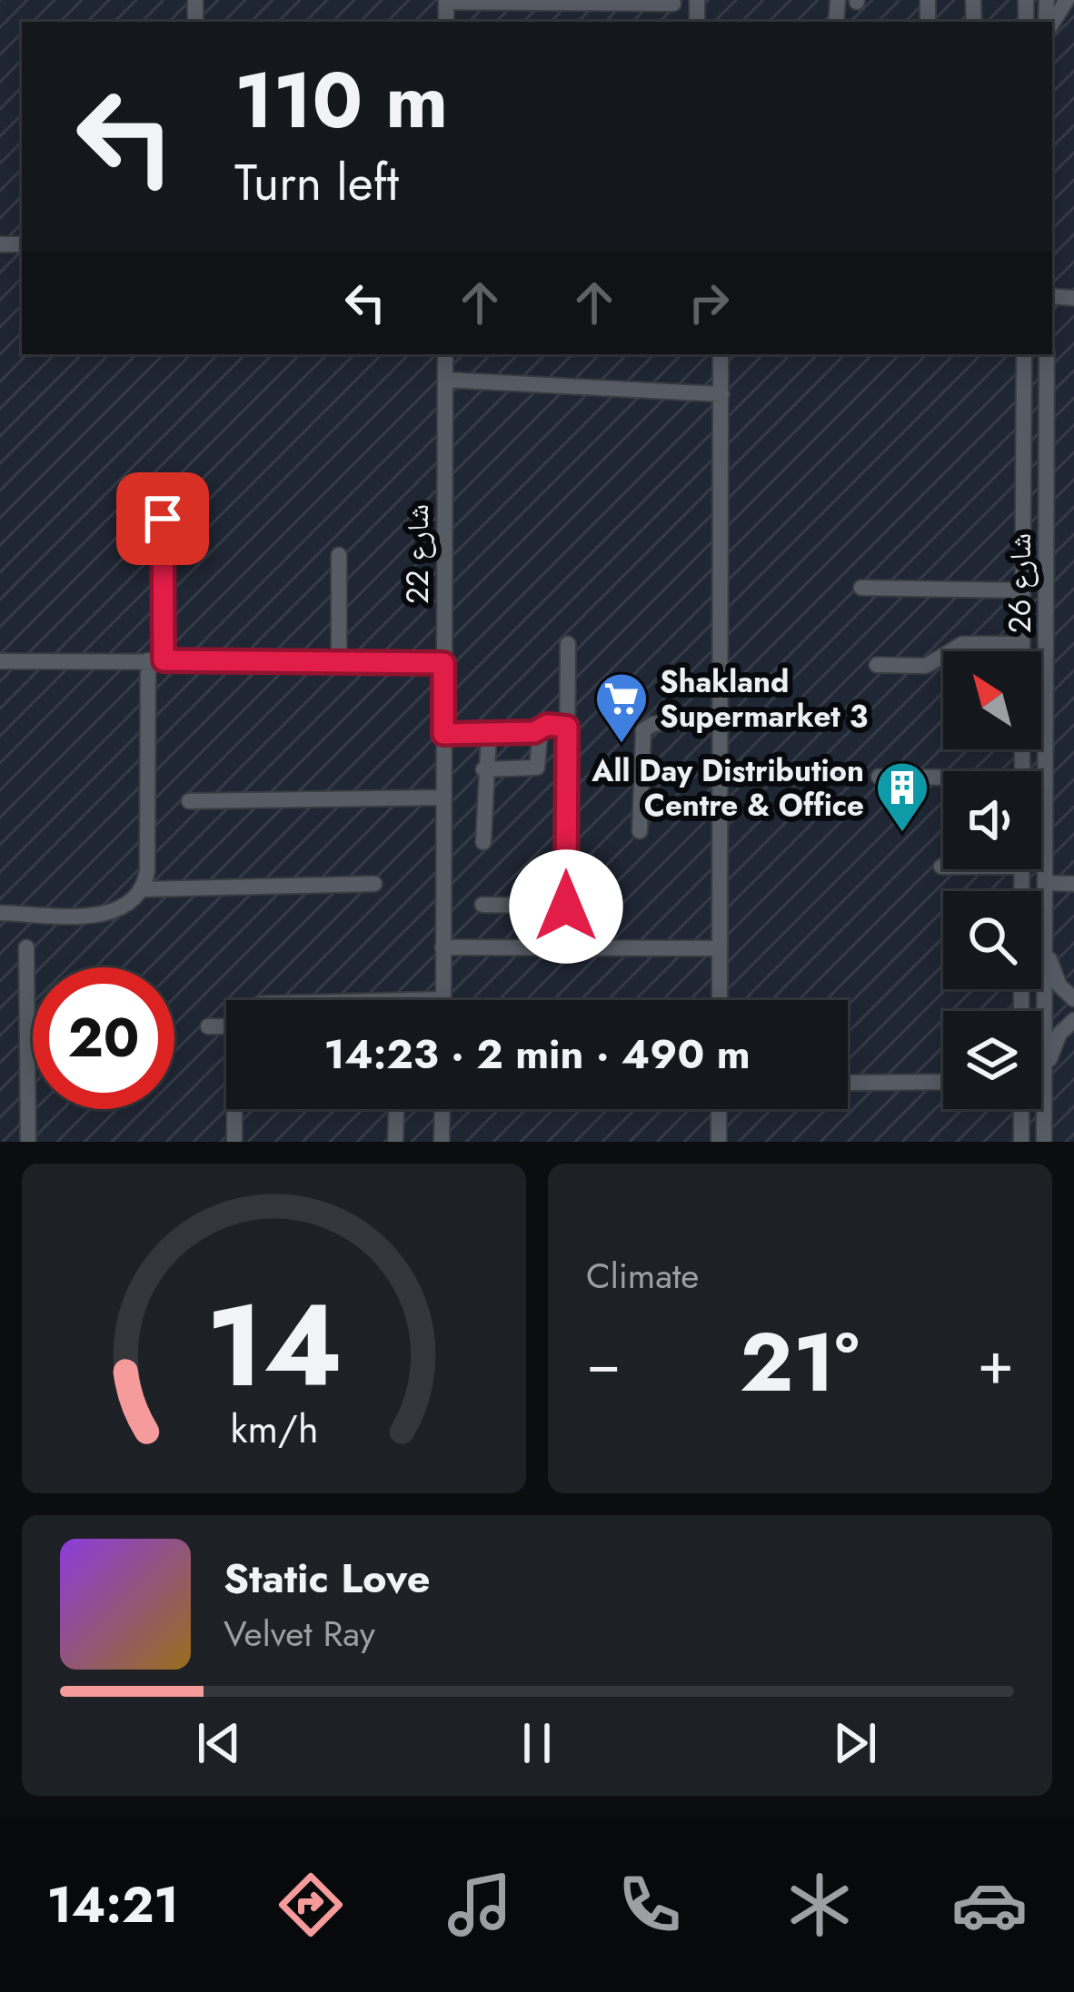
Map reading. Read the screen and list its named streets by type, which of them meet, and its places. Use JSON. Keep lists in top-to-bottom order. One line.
{"streets":{"street":["شارع 22","شارع 26"]},"places":{"supermarket":["Shakland Supermarket 3"],"building":["All Day Distribution Centre & Office"]},"north":"top left","page":{"turn":["110 m","Turn left"],"limit":"20","trip":"14:23 · 2 min · 490 m","tile":"Climate","heat":["−","21°","+"],"song":["Static Love","Velvet Ray"],"tabs":"14:21","gauge":["14","km/h"]}}
